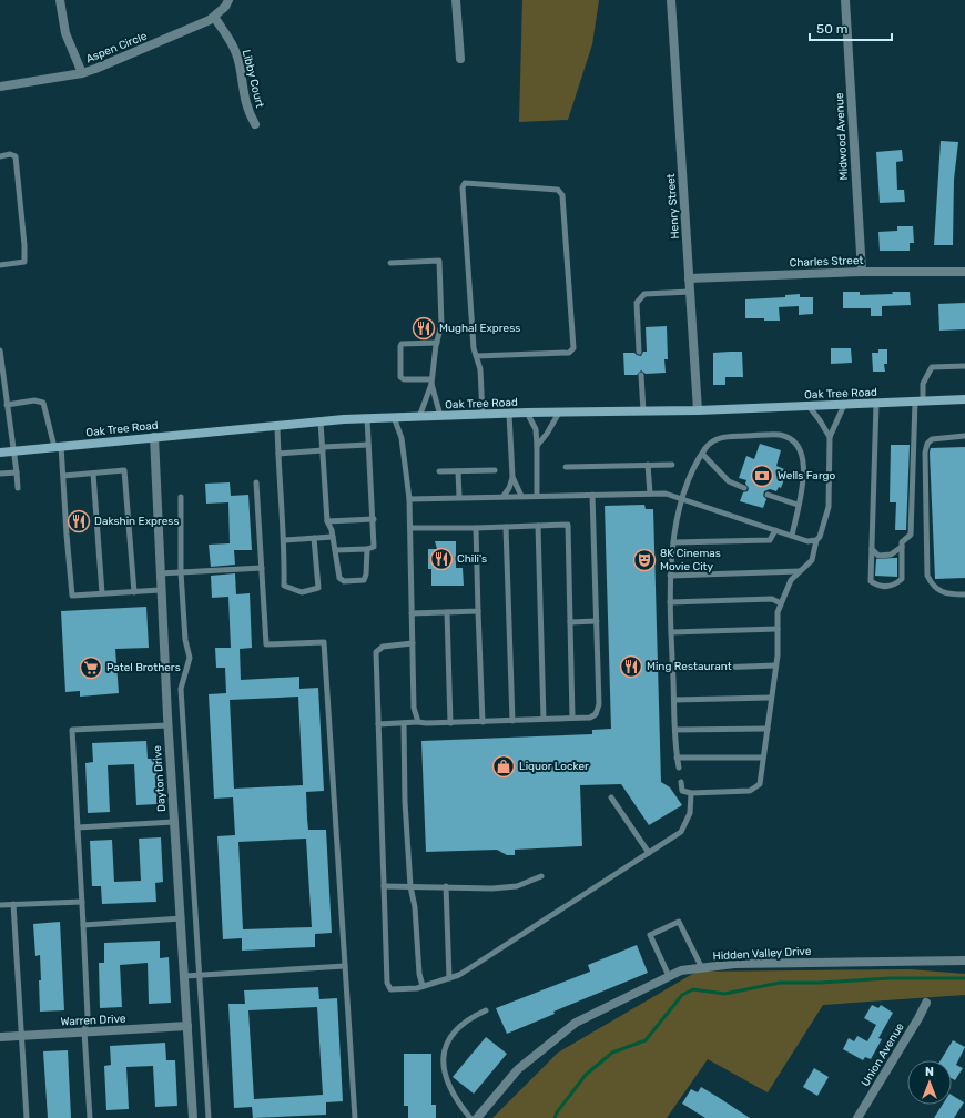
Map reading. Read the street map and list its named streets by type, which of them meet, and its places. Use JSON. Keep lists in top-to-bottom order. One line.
{"streets":{"main road":["Oak Tree Road"],"street":["Aspen Circle","Libby Court","Midwood Avenue","Henry Street","Charles Street","Dayton Drive","Hidden Valley Drive","Warren Drive","Union Avenue"]},"crossings":[["Aspen Circle","Libby Court"],["Midwood Avenue","Charles Street"],["Henry Street","Charles Street"],["Henry Street","Oak Tree Road"],["Oak Tree Road","Dayton Drive"],["Dayton Drive","Warren Drive"]],"places":{"restaurant":["Mughal Express","Dakshin Express","Chili's","Ming Restaurant"],"bank":["Wells Fargo"],"theatre":["8K Cinemas Movie City"],"supermarket":["Patel Brothers"],"shop":["Liquor Locker"]},"scale_bar":"50 m","north":"top"}
